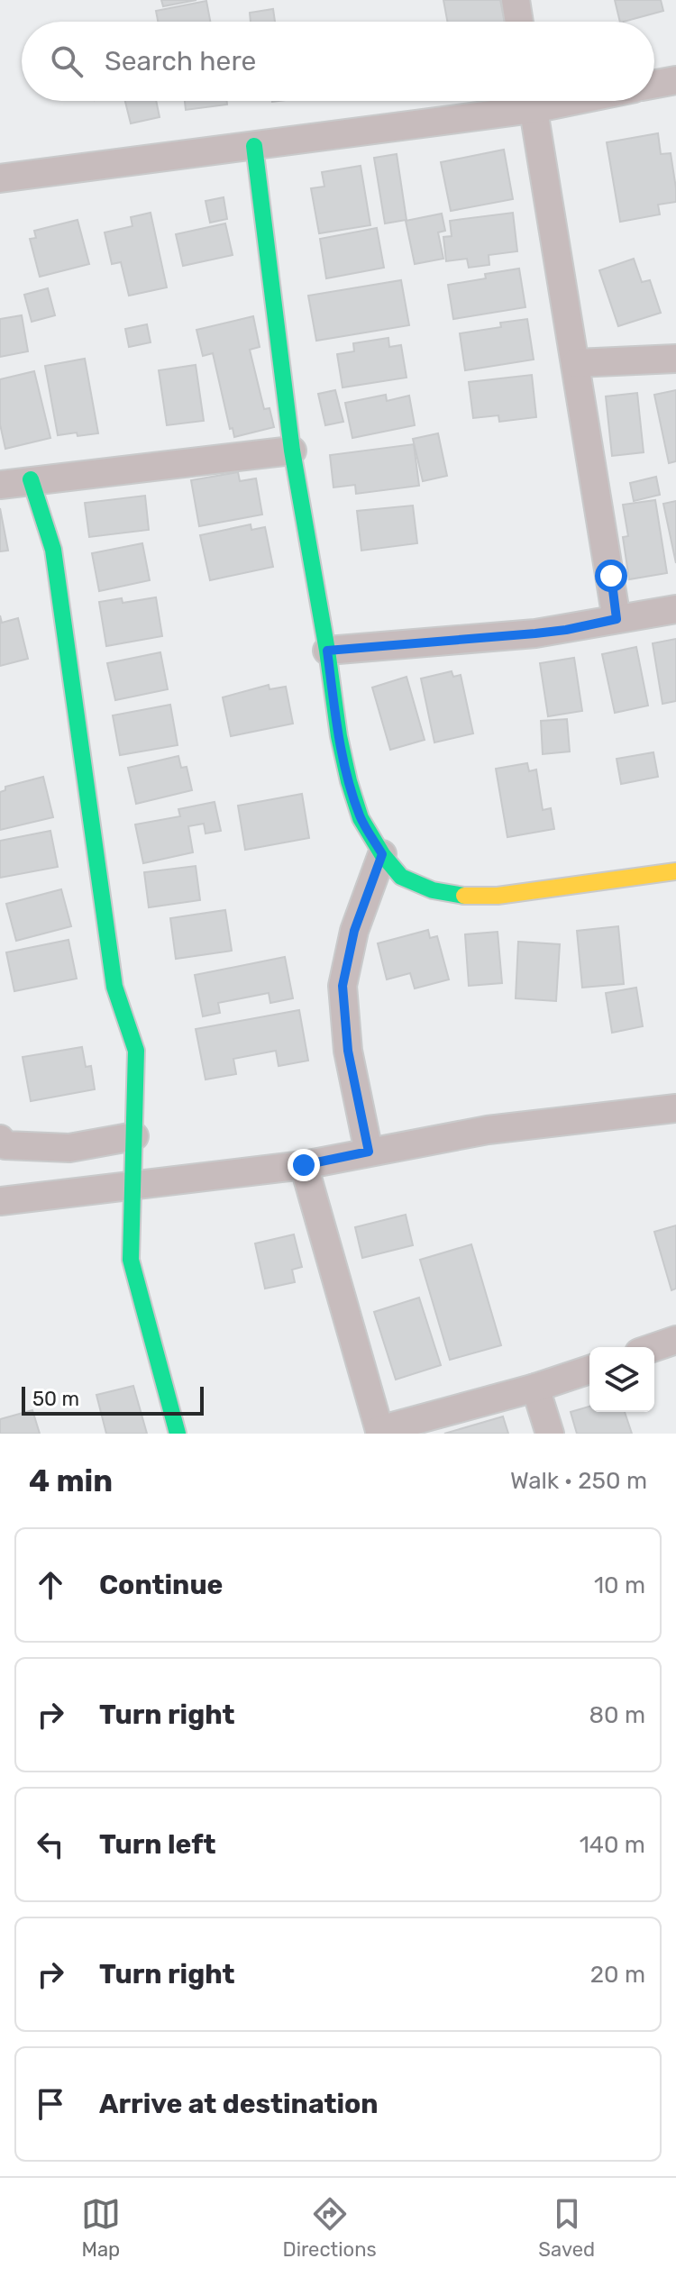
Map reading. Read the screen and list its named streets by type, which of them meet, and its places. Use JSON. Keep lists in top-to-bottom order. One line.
{"scale_bar":"50 m","page":{"search":"Search here","scale":"50 m","heading":["4 min","Walk · 250 m"],"list":[["Continue","10 m"],["Turn right","80 m"],["Turn left","140 m"],["Turn right","20 m"],"Arrive at destination"],"nav":["Map","Directions","Saved"]}}
